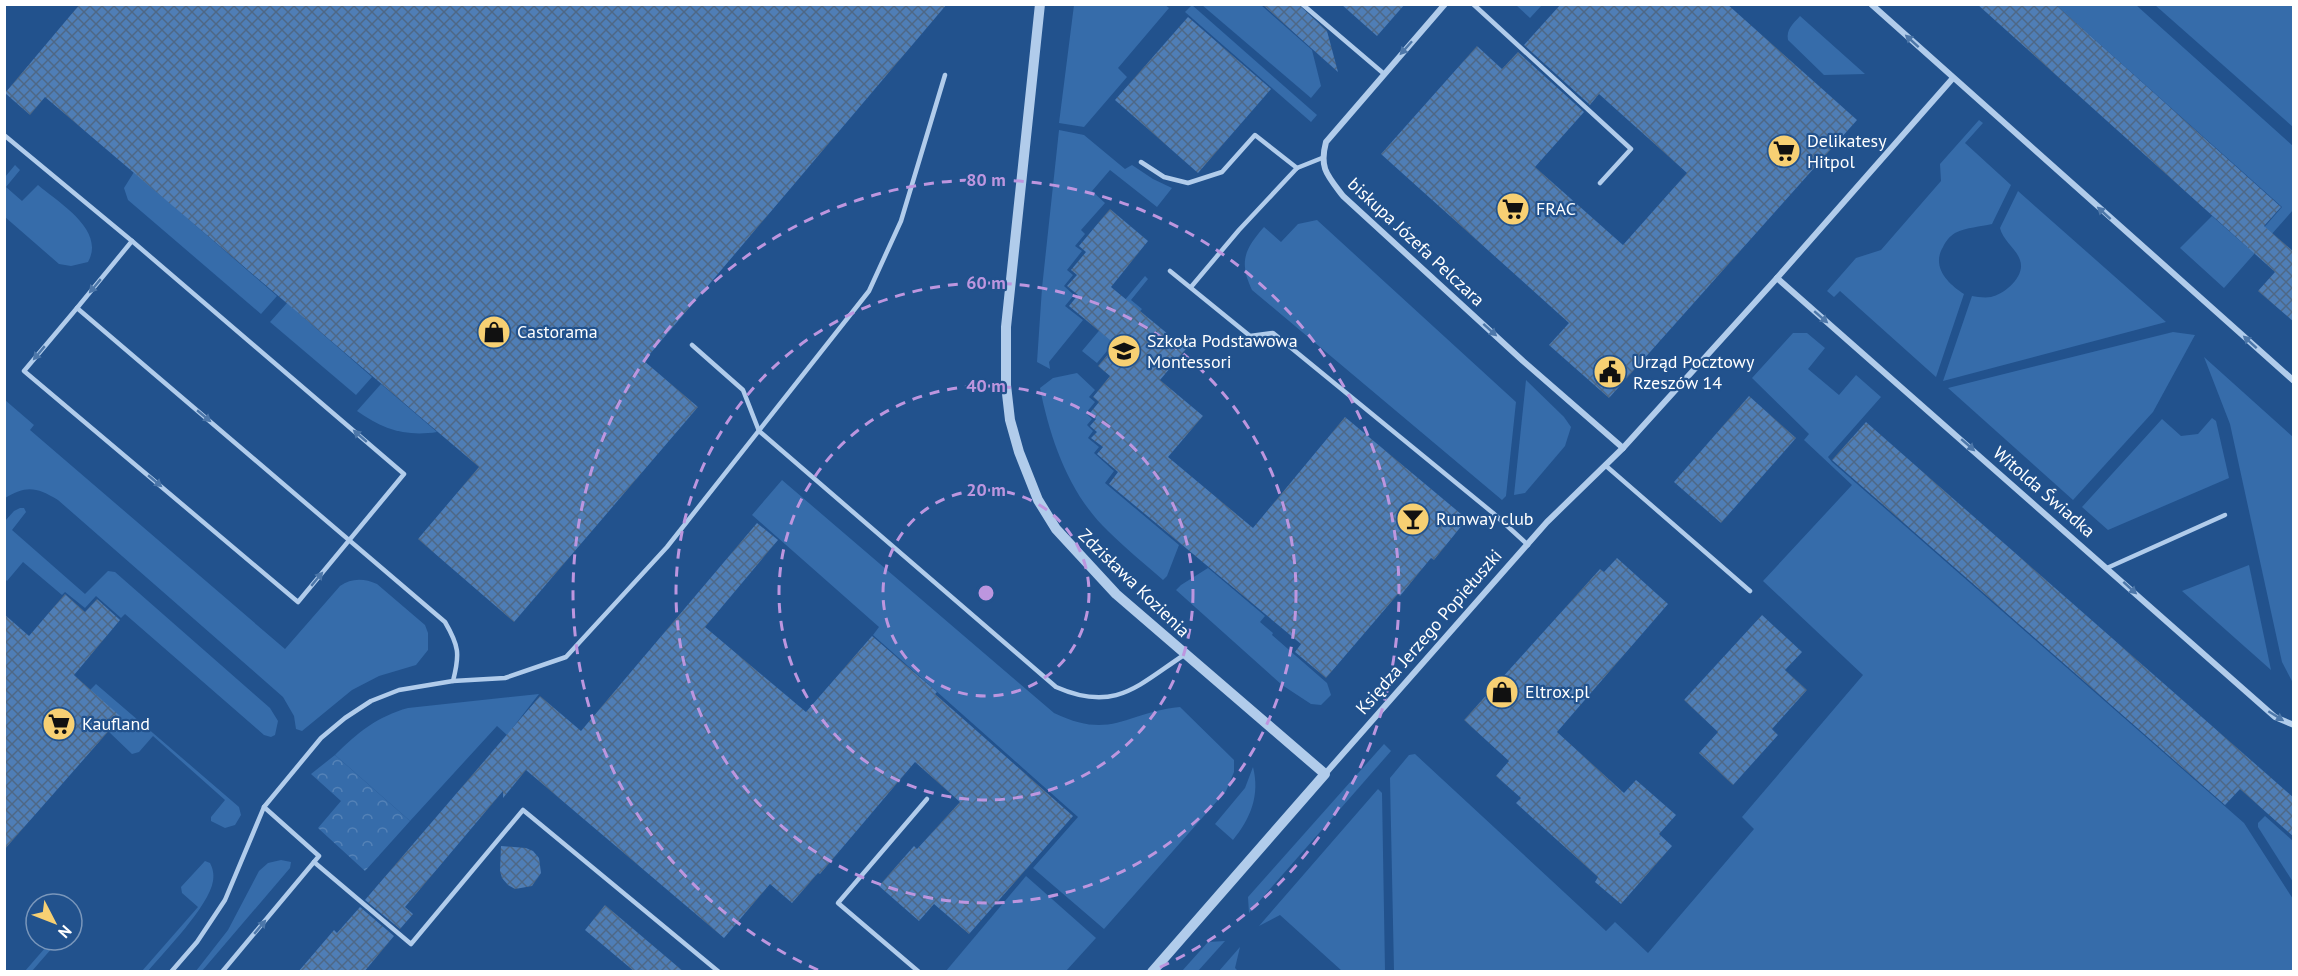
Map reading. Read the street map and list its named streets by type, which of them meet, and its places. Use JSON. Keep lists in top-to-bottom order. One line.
{"streets":{"street":["biskupa Józefa Pelczara","Witolda Świadka","Zdzisława Kozienia","Księdza Jerzego Popiełuszki"]},"crossings":[["biskupa Józefa Pelczara","Księdza Jerzego Popiełuszki"],["Witolda Świadka","Księdza Jerzego Popiełuszki"],["Zdzisława Kozienia","Księdza Jerzego Popiełuszki"]],"one_way":["biskupa Józefa Pelczara","Witolda Świadka"],"places":{"supermarket":["Delikatesy Hitpol","FRAC","Kaufland"],"shop":["Castorama","Eltrox.pl"],"school or university":["Szkoła Podstawowa Montessori"],"public building":["Urząd Pocztowy Rzeszów 14"],"bar":["Runway club"]},"north":"bottom right","rings":["80 m","60 m","40 m","20 m"]}
